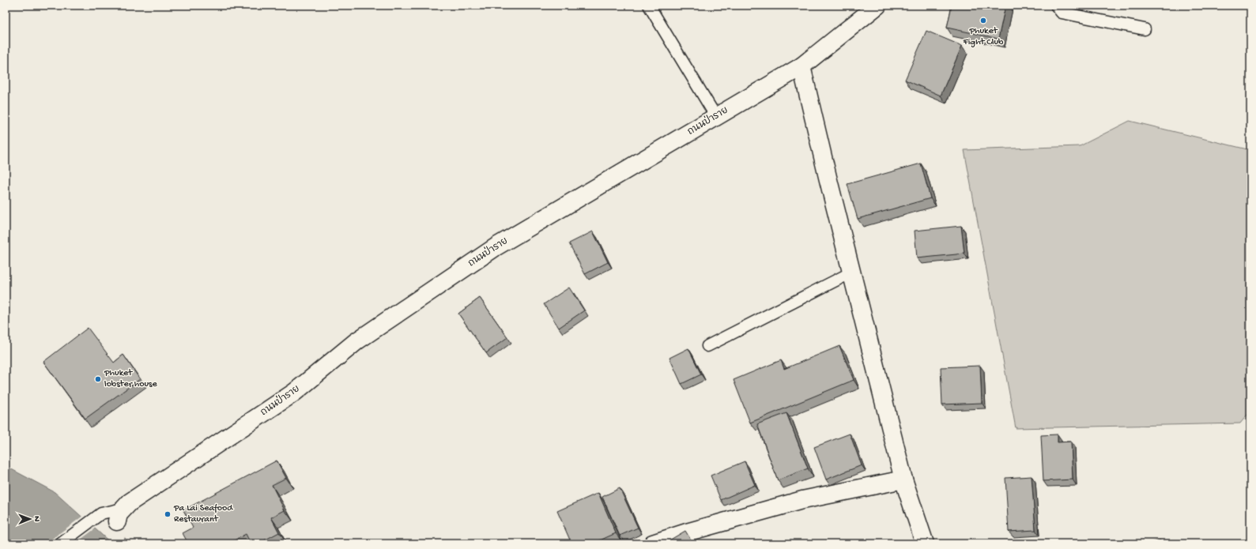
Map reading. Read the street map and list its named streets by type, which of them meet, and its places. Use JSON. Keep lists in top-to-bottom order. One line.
{"streets":{"street":["ถนนป่าราย"]},"places":["Phuket Fight Club","Phuket lobster house","Pa Lai Seafood Restaurant"],"north":"right"}
